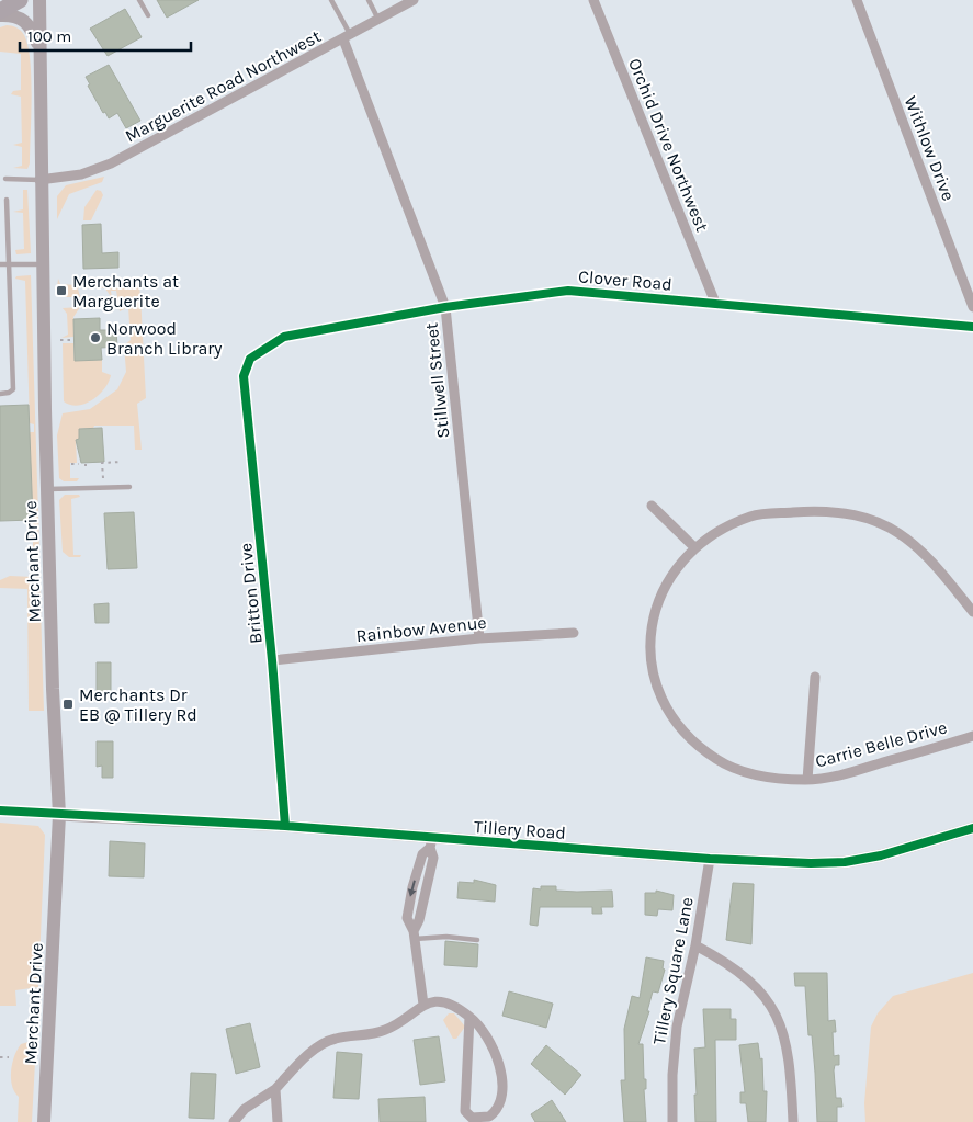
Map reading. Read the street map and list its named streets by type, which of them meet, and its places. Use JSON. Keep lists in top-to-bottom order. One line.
{"streets":{"main road":["Merchant Drive"],"street":["Marguerite Road Northwest","Orchid Drive Northwest","Withlow Drive","Clover Road","Stillwell Street","Britton Drive","Rainbow Avenue","Carrie Belle Drive","Tillery Road","Tillery Square Lane"]},"crossings":[["Marguerite Road Northwest","Stillwell Street"],["Marguerite Road Northwest","Merchant Drive"],["Orchid Drive Northwest","Clover Road"],["Clover Road","Stillwell Street"],["Clover Road","Britton Drive"],["Stillwell Street","Rainbow Avenue"],["Merchant Drive","Tillery Road"],["Britton Drive","Rainbow Avenue"],["Britton Drive","Tillery Road"],["Tillery Road","Tillery Square Lane"]],"places":{"transit":["Merchants at Marguerite","Merchants Dr EB @ Tillery Rd"],"other":["Norwood Branch Library"]},"scale_bar":"100 m"}
